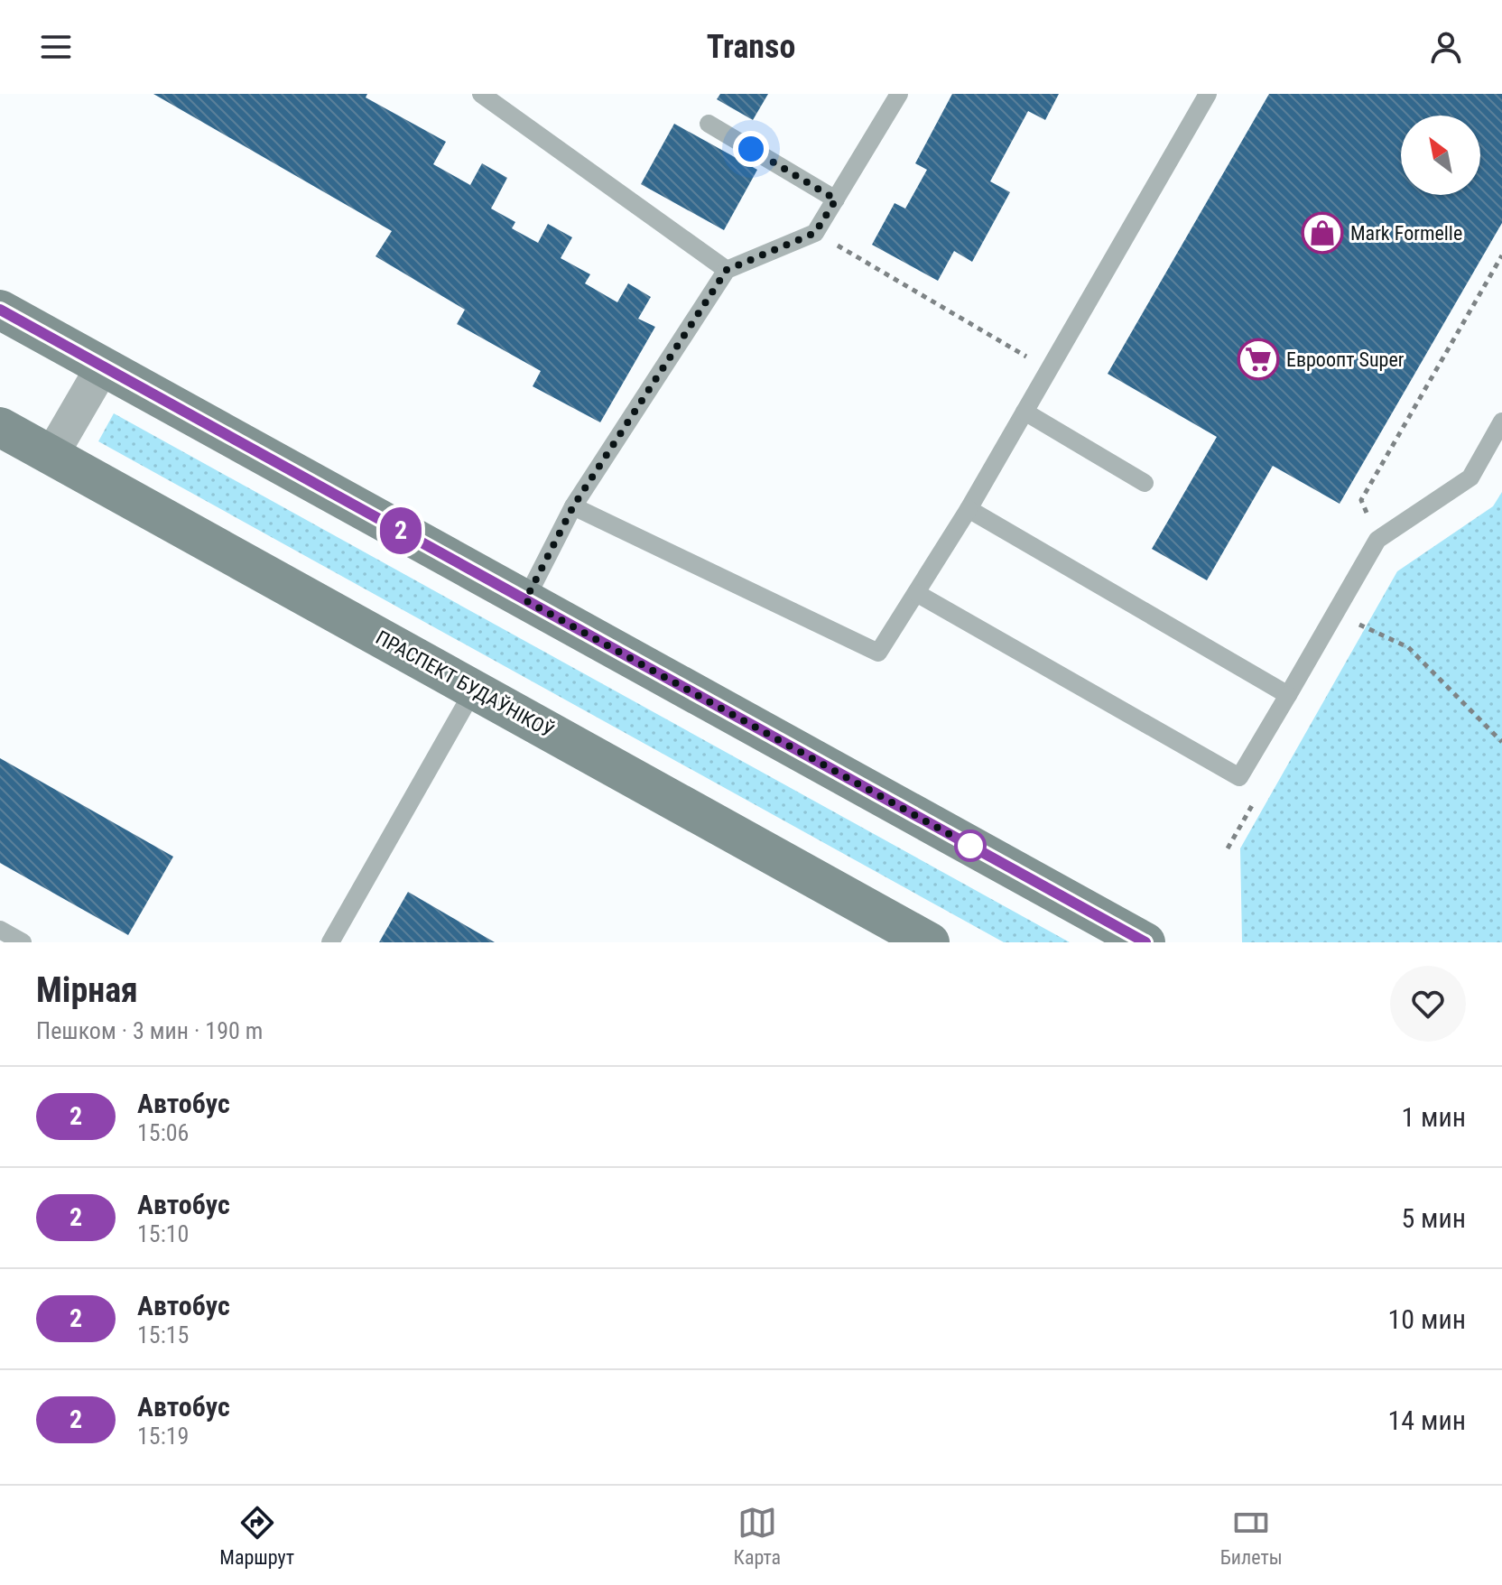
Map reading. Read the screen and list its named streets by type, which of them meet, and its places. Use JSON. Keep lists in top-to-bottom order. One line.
{"streets":{"main road":["ПРАСПЕКТ БУДАЎНІКОЎ"]},"places":{"shop":["Mark Formelle"],"supermarket":["Евроопт Super"]},"lines":["bus line 2"],"north":"top left","page":{"header":"Transo","on_map":"2","heading":["Мірная","Пешком · 3 мин · 190 m"],"list":[{"mark":"2","name":"Автобус","note":"15:06","value":"1 мин"},{"mark":"2","name":"Автобус","note":"15:10","value":"5 мин"},{"mark":"2","name":"Автобус","note":"15:15","value":"10 мин"},{"mark":"2","name":"Автобус","note":"15:19","value":"14 мин"}],"tabs":["Маршрут","Карта","Билеты"]}}
